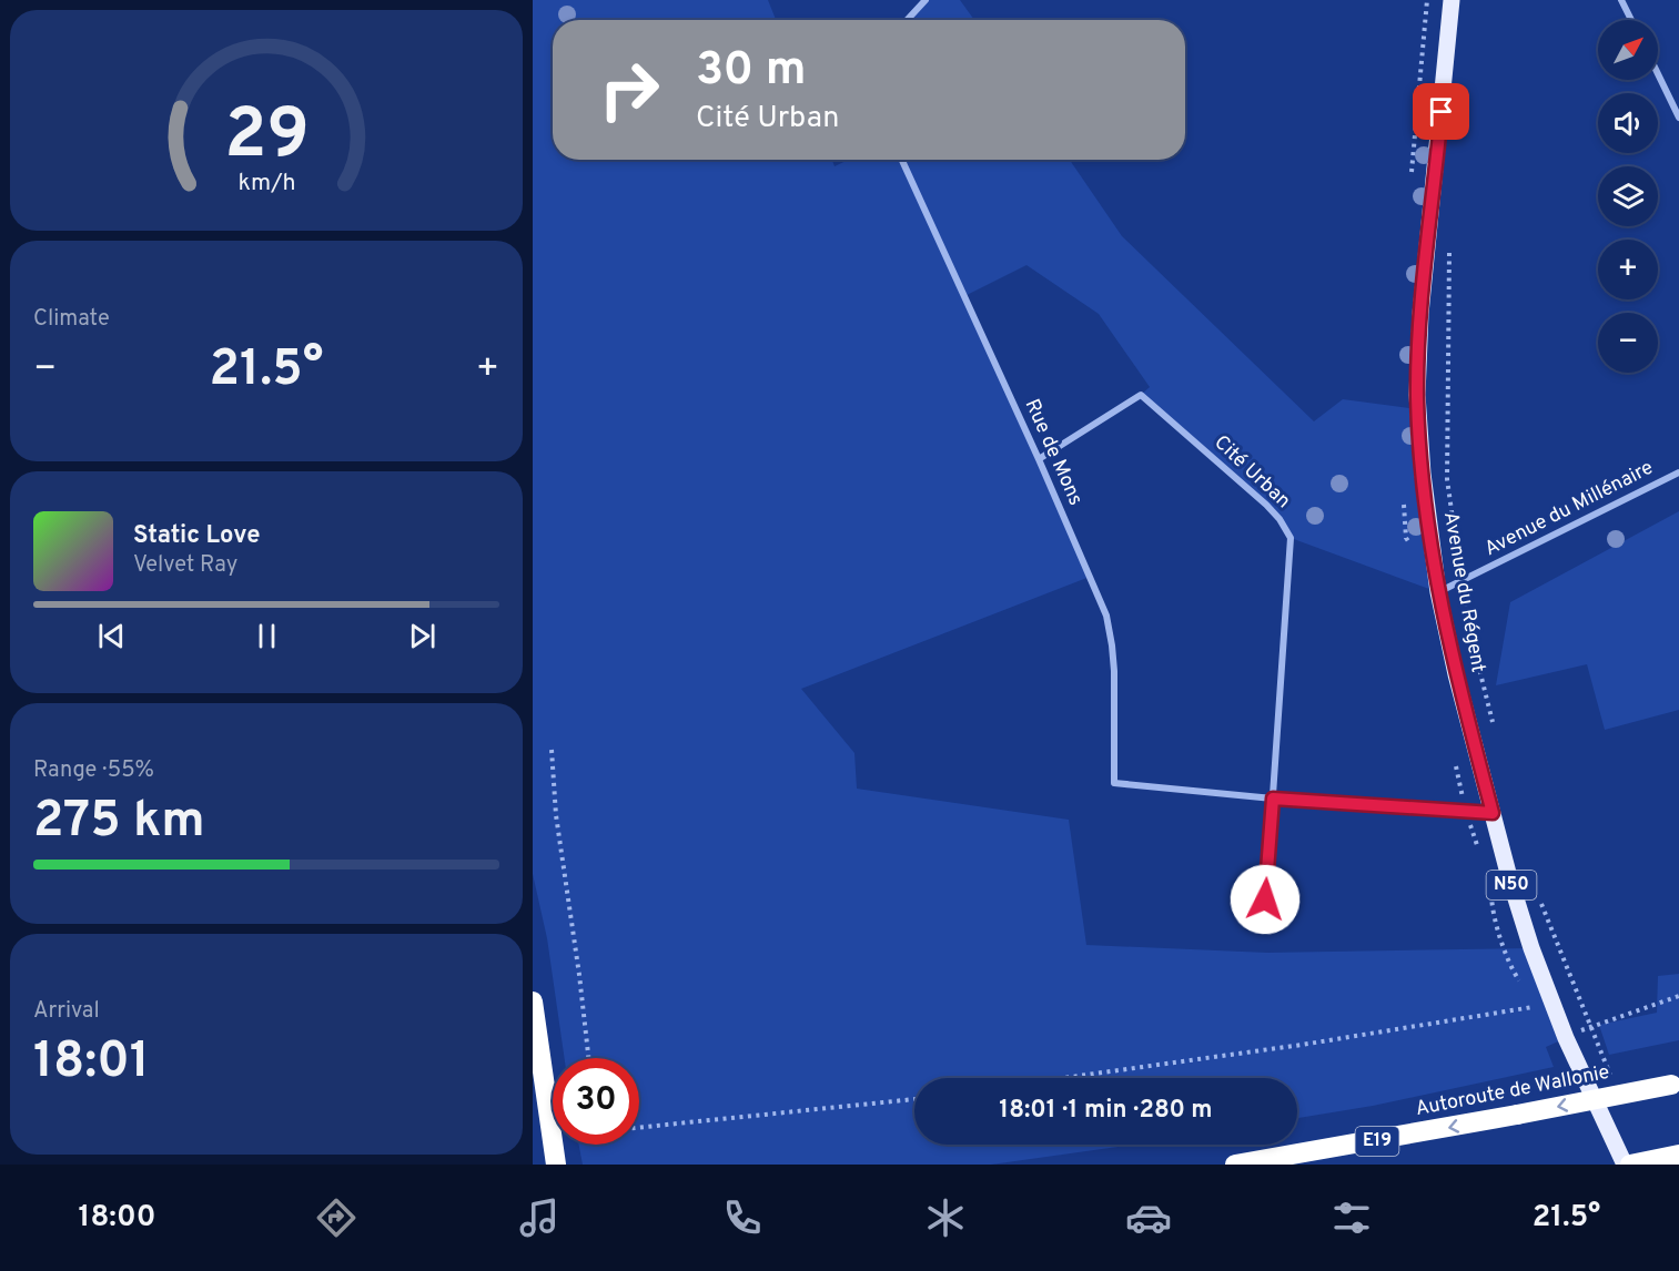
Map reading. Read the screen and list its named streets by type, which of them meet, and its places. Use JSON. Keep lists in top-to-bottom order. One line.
{"streets":{"highway":["Autoroute de Wallonie","E19"],"main road":["Avenue du Régent","N50"],"street":["Rue de Mons","Cité Urban","Avenue du Millénaire"]},"crossings":[["Rue de Mons","Cité Urban"],["Avenue du Millénaire","Avenue du Régent"]],"one_way":["Autoroute de Wallonie"],"north":"top right","page":{"map_buttons":["+","−"],"turn":["30 m","Cité Urban"],"tile":["Climate",["Range · 55%","275 km"],["Arrival","18:01"]],"heat":["−","21.5°","+"],"song":["Static Love","Velvet Ray"],"limit":"30","trip":"18:01 · 1 min · 280 m","tabs":["18:00","21.5°"],"gauge":["29","km/h"]}}
